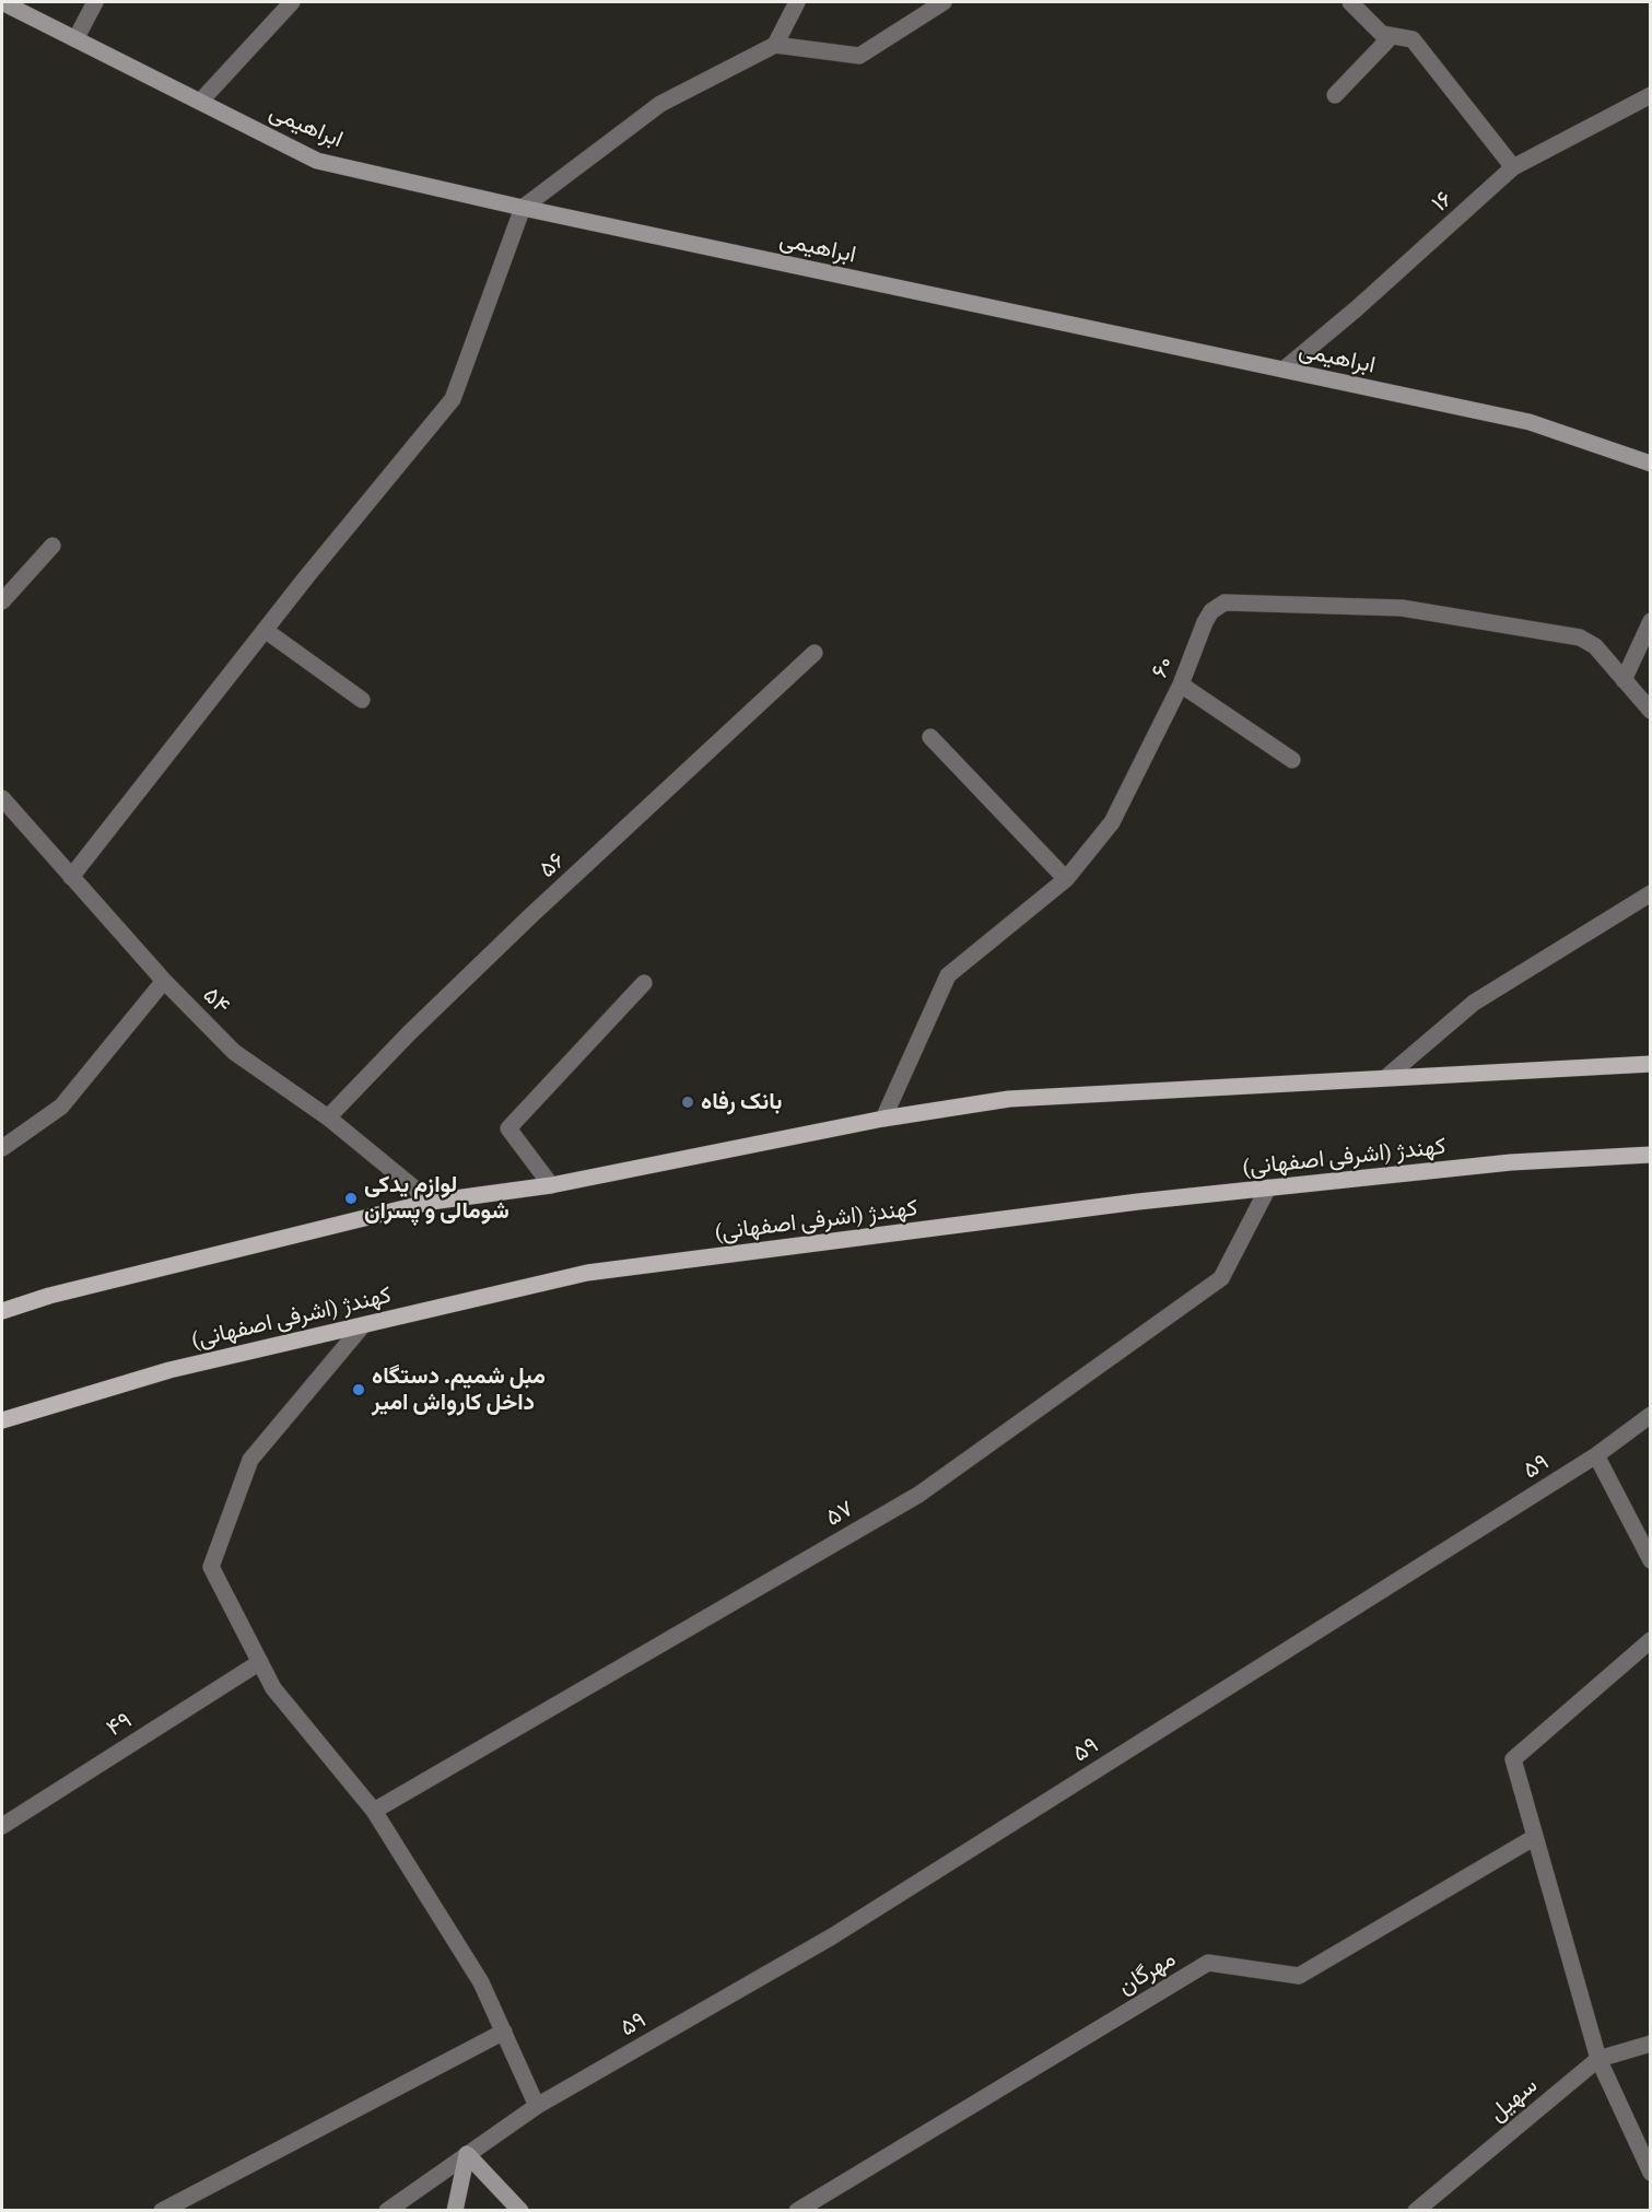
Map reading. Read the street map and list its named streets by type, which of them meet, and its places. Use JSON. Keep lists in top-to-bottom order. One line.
{"streets":{"main road":["ابراهیمی","کهندژ (اشرفی اصفهانی)"],"street":["۱۶","۶۰","۵۶","۵۴","۵۹","۵۷","۴۹","مهرگان","سهیل"]},"crossings":[["ابراهیمی","۱۶"],["۵۶","۵۴"],["کهندژ (اشرفی اصفهانی)","۵۷"]],"places":["بانک رفاه","لوازم یدکی شومالی و پسران","مبل شمیم. دستگاه داخل کارواش امیر"]}
